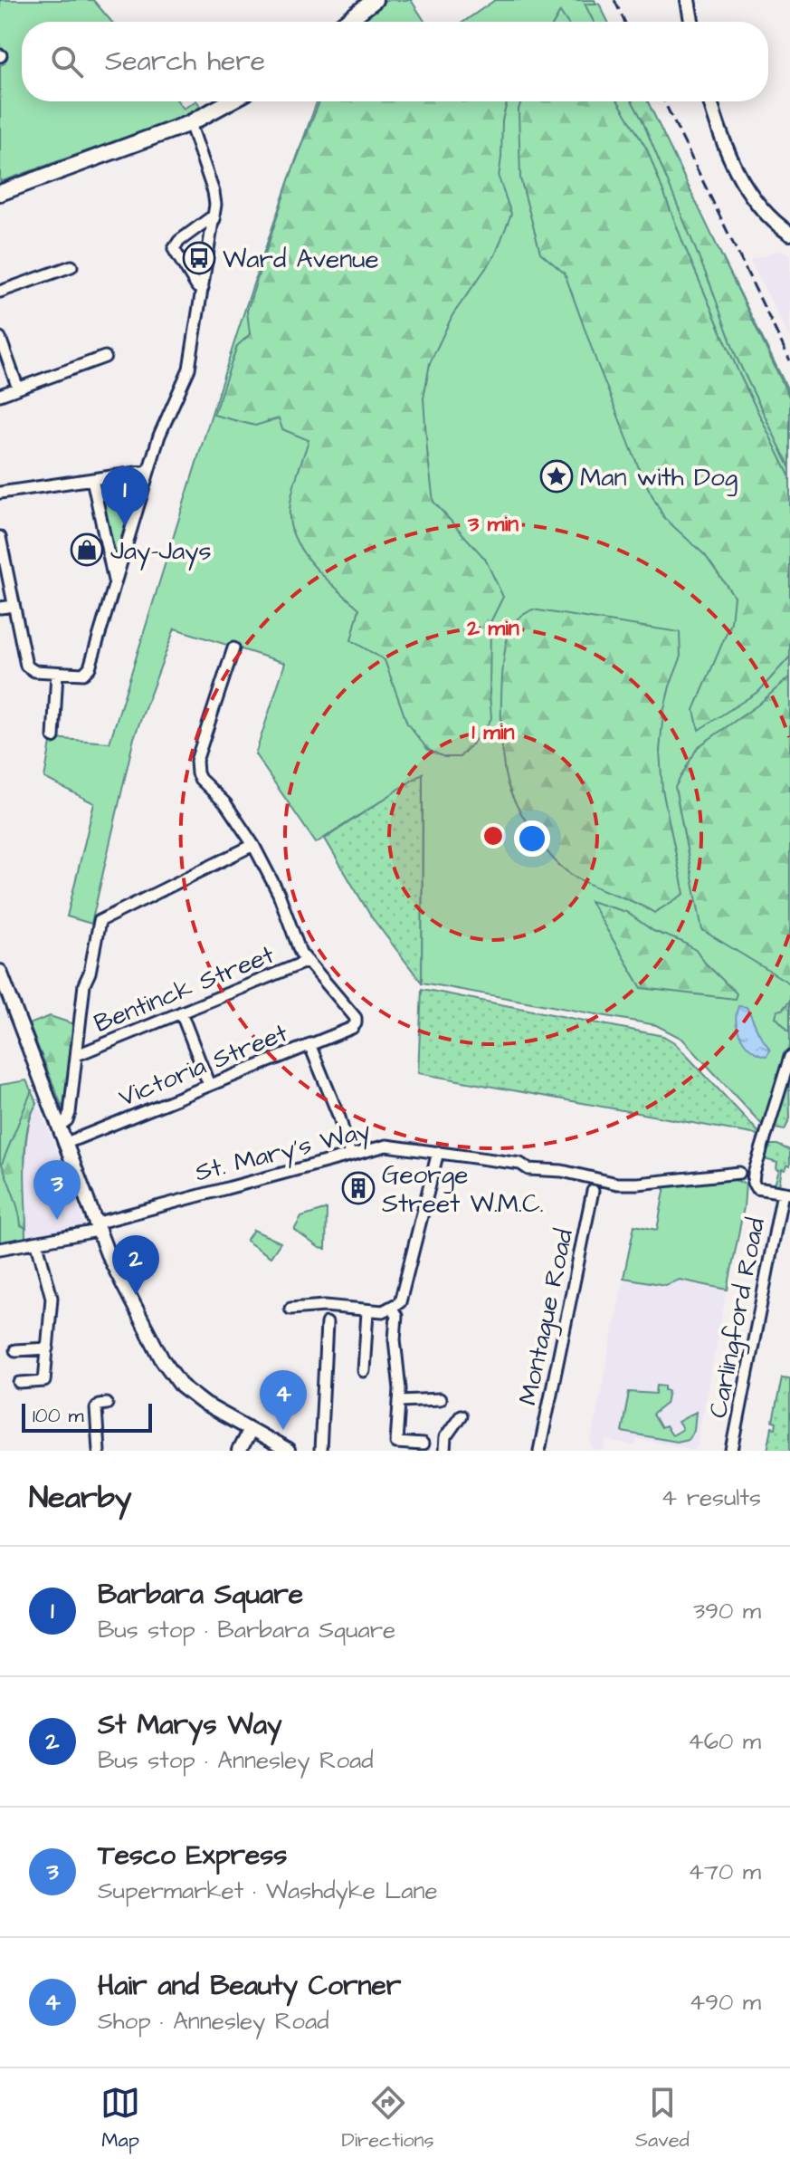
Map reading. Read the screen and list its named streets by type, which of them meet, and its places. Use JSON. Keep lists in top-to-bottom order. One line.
{"streets":{"street":["Bentinck Street","Victoria Street","St. Mary's Way","Montague Road","Carlingford Road"]},"crossings":[["Bentinck Street","Victoria Street"]],"places":{"bus stop":["Ward Avenue"],"place":["Man with Dog"],"shop":["Jay-Jays"],"building":["George Street W.M.C."]},"scale_bar":"100 m","page":{"search":"Search here","pins":["1","3","2","4"],"scale":"100 m","heading":["Nearby","4 results"],"list":[{"mark":"1","name":"Barbara Square","note":"Bus stop · Barbara Square","value":"390 m"},{"mark":"2","name":"St Marys Way","note":"Bus stop · Annesley Road","value":"460 m"},{"mark":"3","name":"Tesco Express","note":"Supermarket · Washdyke Lane","value":"470 m"},{"mark":"4","name":"Hair and Beauty Corner","note":"Shop · Annesley Road","value":"490 m"}],"nav":["Map","Directions","Saved"]},"rings":["3 min","2 min","1 min"]}
